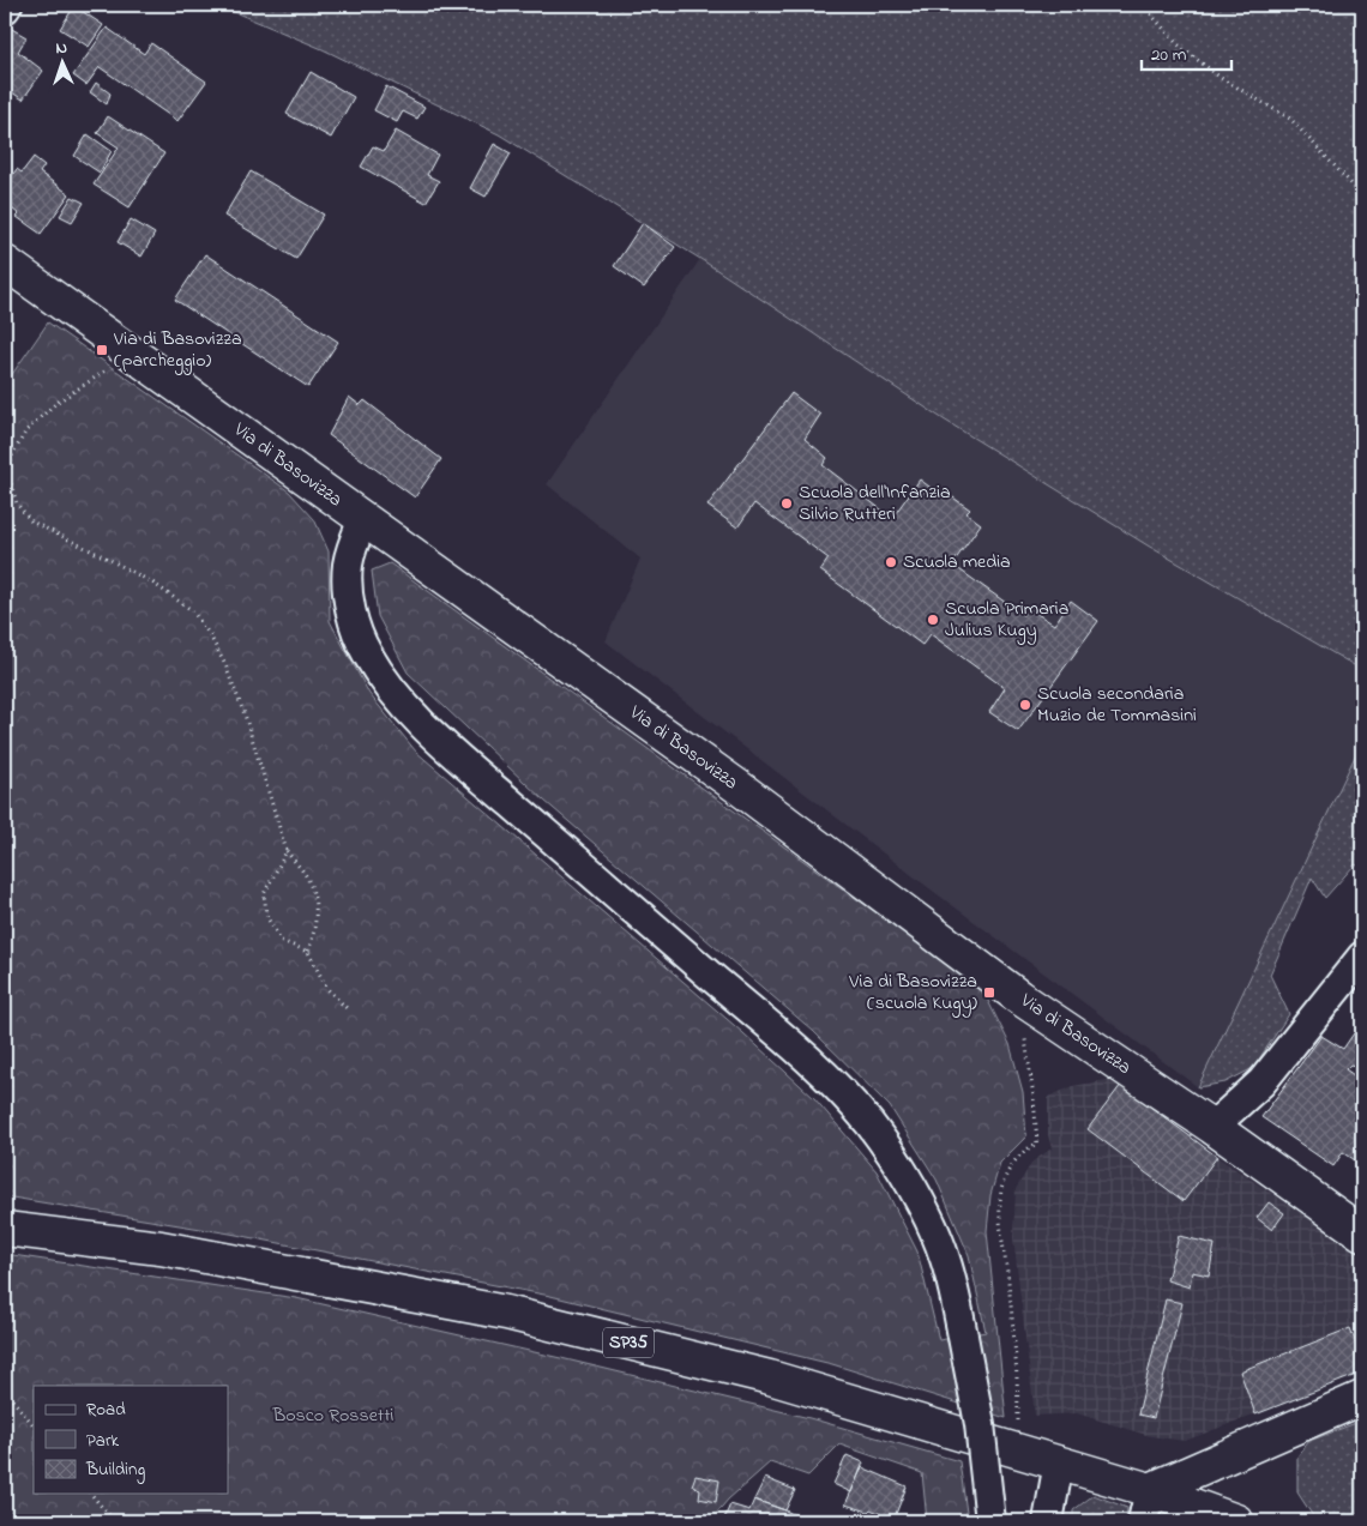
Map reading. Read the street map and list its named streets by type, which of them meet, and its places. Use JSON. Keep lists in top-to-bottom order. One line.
{"streets":{"main road":["Via di Basovizza","SP35"]},"parks":["Bosco Rossetti"],"places":{"transit":["Via di Basovizza (parcheggio)","Via di Basovizza (scuola Kugy)"],"other":["Scuola dell'Infanzia Silvio Rutteri","Scuola media","Scuola Primaria Julius Kugy","Scuola secondaria Muzio de Tommasini"]},"legend":["Road","Park","Building"],"scale_bar":"20 m","north":"top"}
